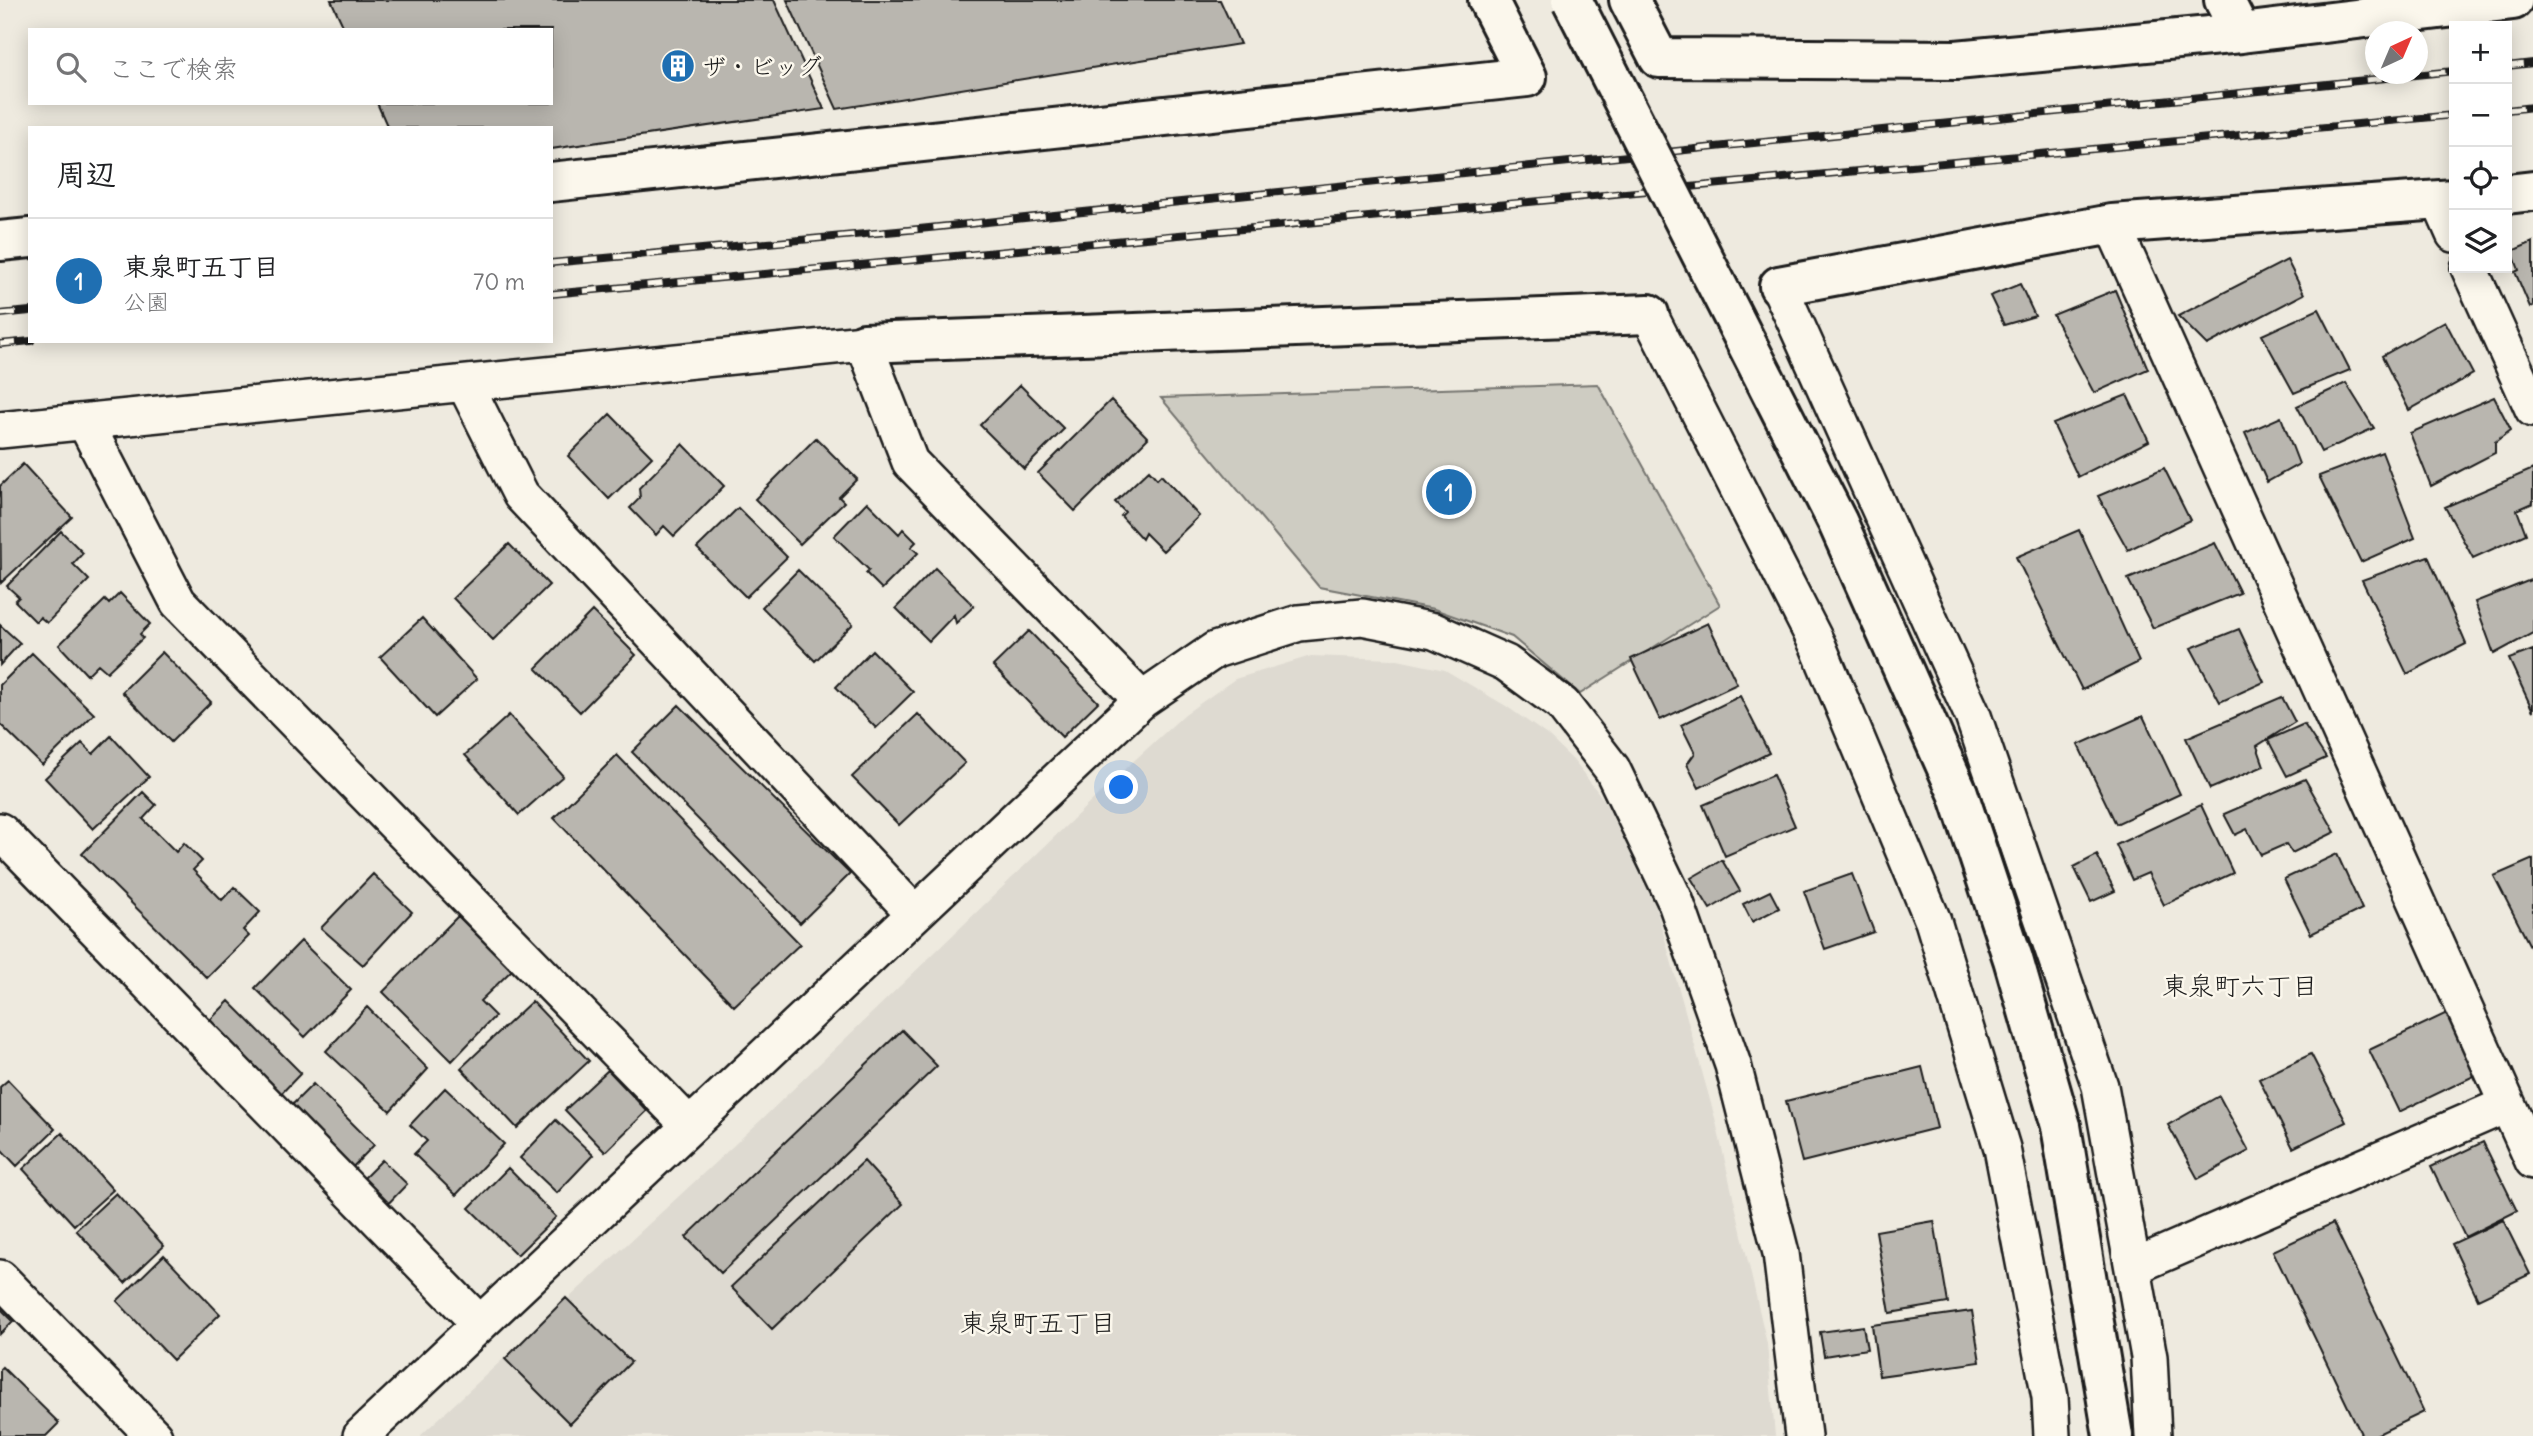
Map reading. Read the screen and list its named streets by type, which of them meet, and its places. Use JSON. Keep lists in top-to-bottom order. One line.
{"districts":["東泉町六丁目","東泉町五丁目"],"places":{"building":["ザ・ビッグ"]},"north":"top right","page":{"map_buttons":["+","−"],"search":"ここで検索","heading":"周辺","list":[{"mark":"1","name":"東泉町五丁目","note":"公園","value":"70 m"}],"pins":"1"}}
